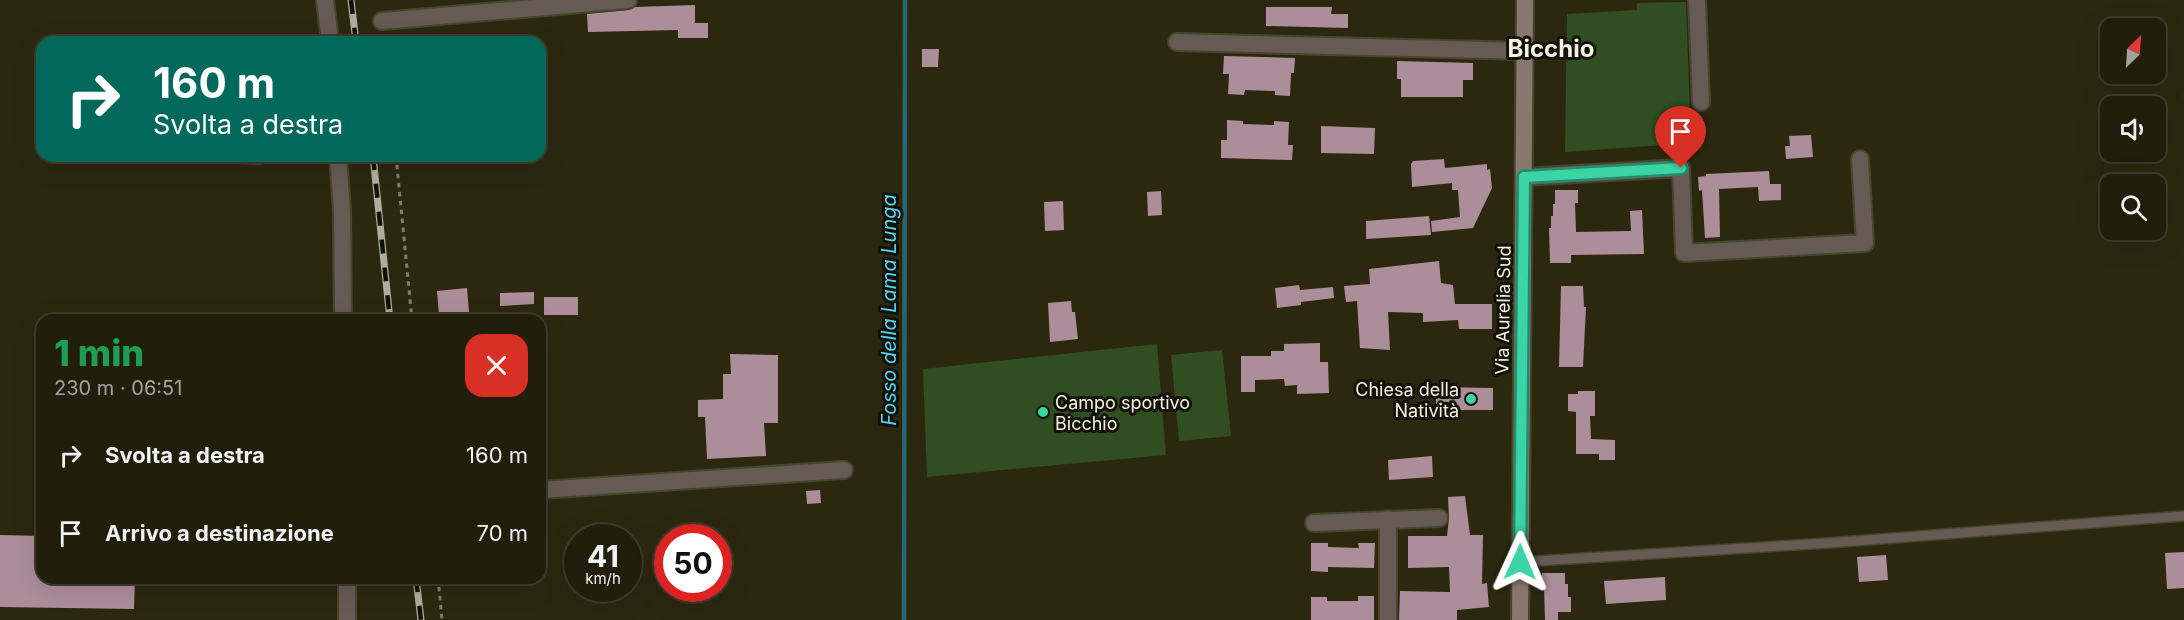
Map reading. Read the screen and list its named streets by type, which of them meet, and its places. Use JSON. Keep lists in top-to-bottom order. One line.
{"streets":{"main road":["Via Aurelia Sud"]},"districts":["Bicchio"],"water":["Fosso della Lama Lunga"],"places":["Chiesa della Natività","Campo sportivo Bicchio"],"north":"top right","page":{"turn":["160 m","Svolta a destra"],"heading":["1 min","230 m · 06:51"],"list":[{"name":"Svolta a destra","value":"160 m"},{"name":"Arrivo a destinazione","value":"70 m"}],"speed":"41 km/h","limit":"50"}}
